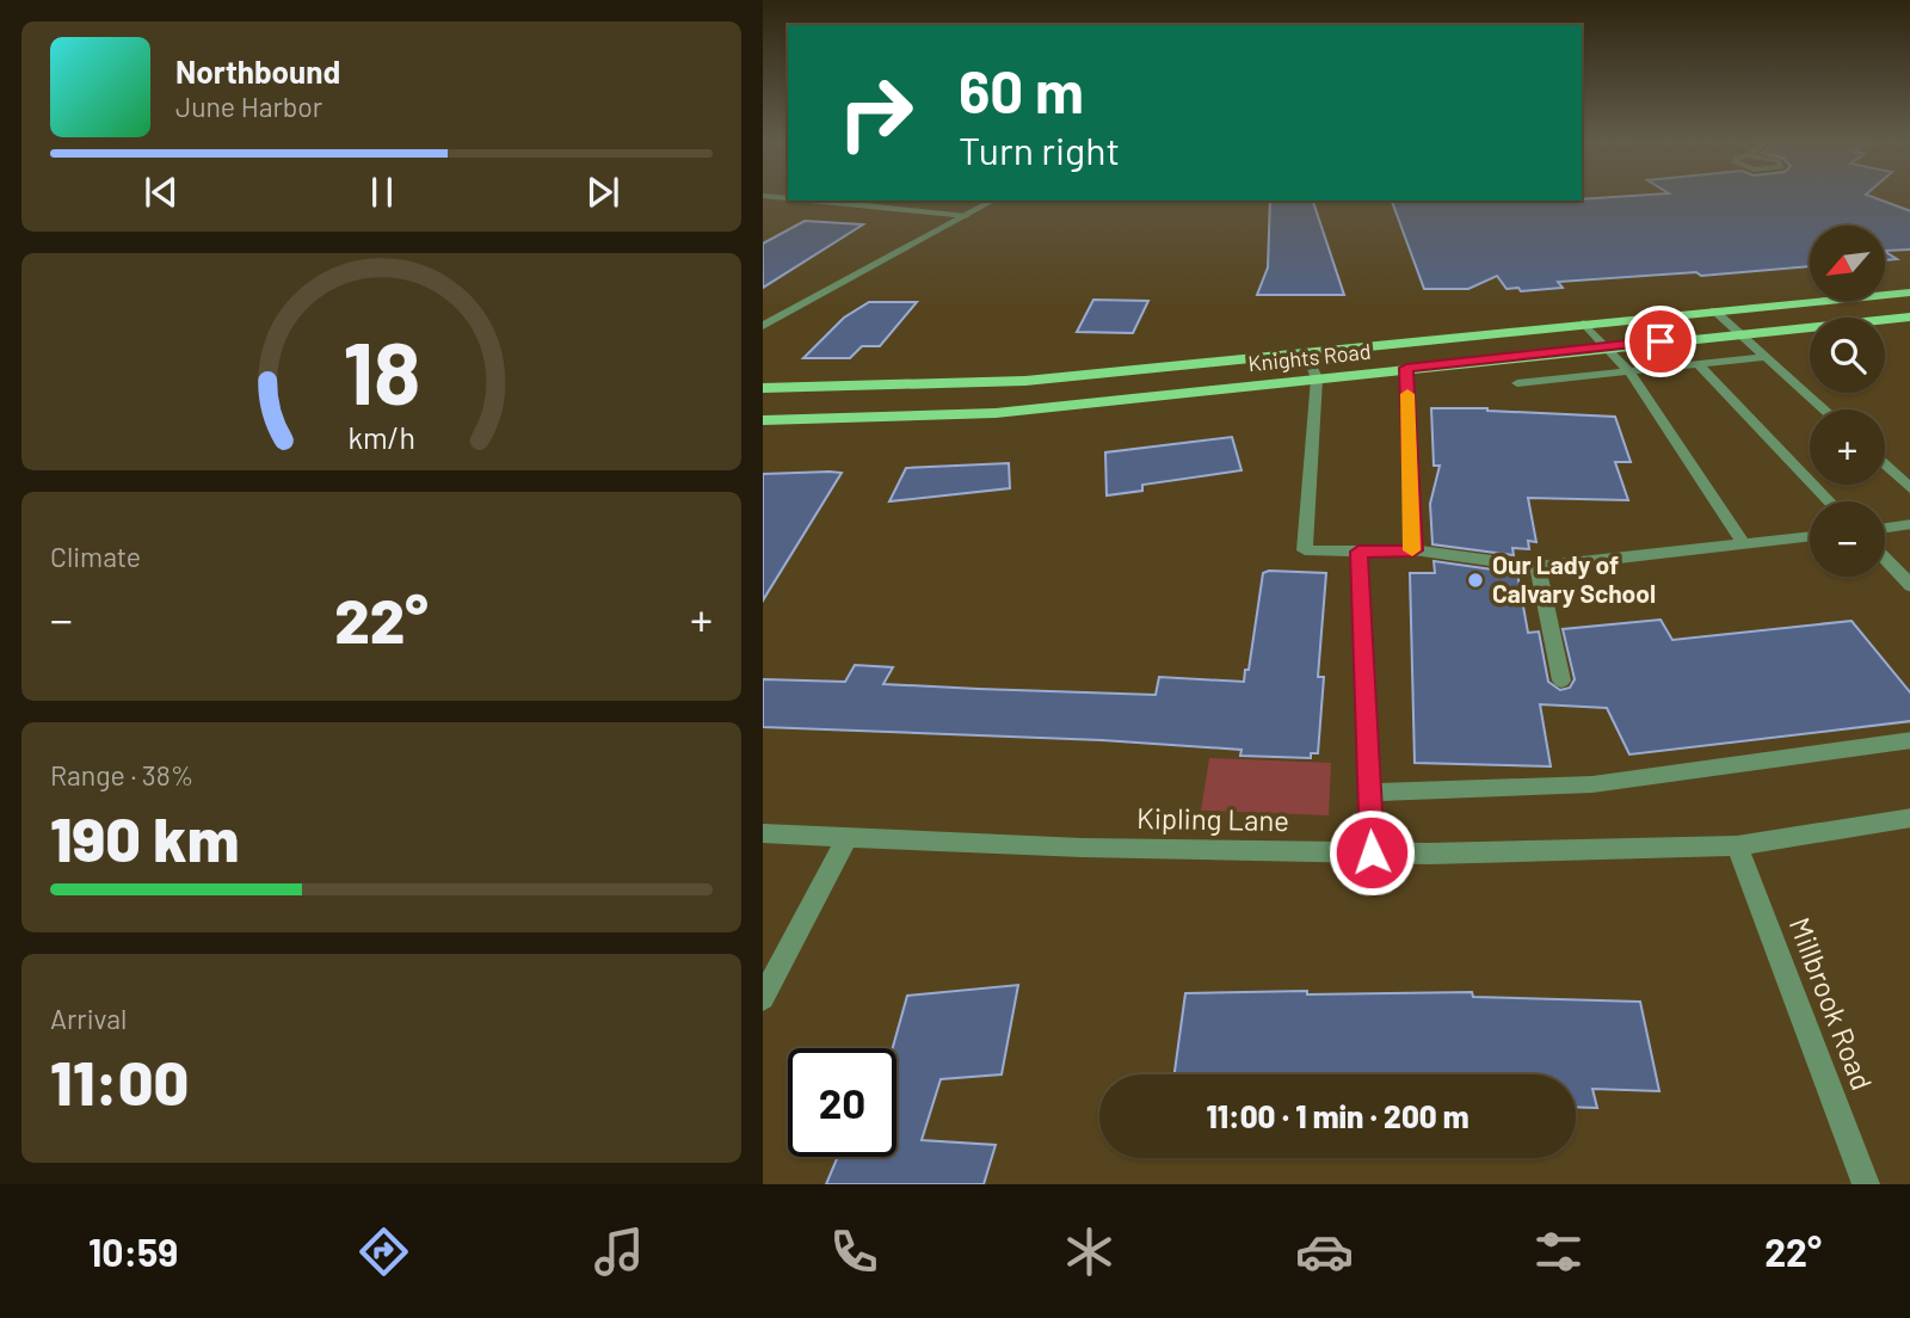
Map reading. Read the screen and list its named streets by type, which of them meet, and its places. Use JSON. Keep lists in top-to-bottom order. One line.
{"streets":{"main road":["Knights Road"],"street":["Kipling Lane","Millbrook Road"]},"crossings":[["Kipling Lane","Millbrook Road"]],"places":["Our Lady of Calvary School"],"north":"bottom left","page":{"turn":["60 m","Turn right"],"song":["Northbound","June Harbor"],"map_buttons":["+","−"],"tile":["Climate",["Range · 38%","190 km"],["Arrival","11:00"]],"heat":["−","22°","+"],"limit":"20","trip":"11:00 · 1 min · 200 m","tabs":["10:59","22°"],"gauge":["18","km/h"]}}
